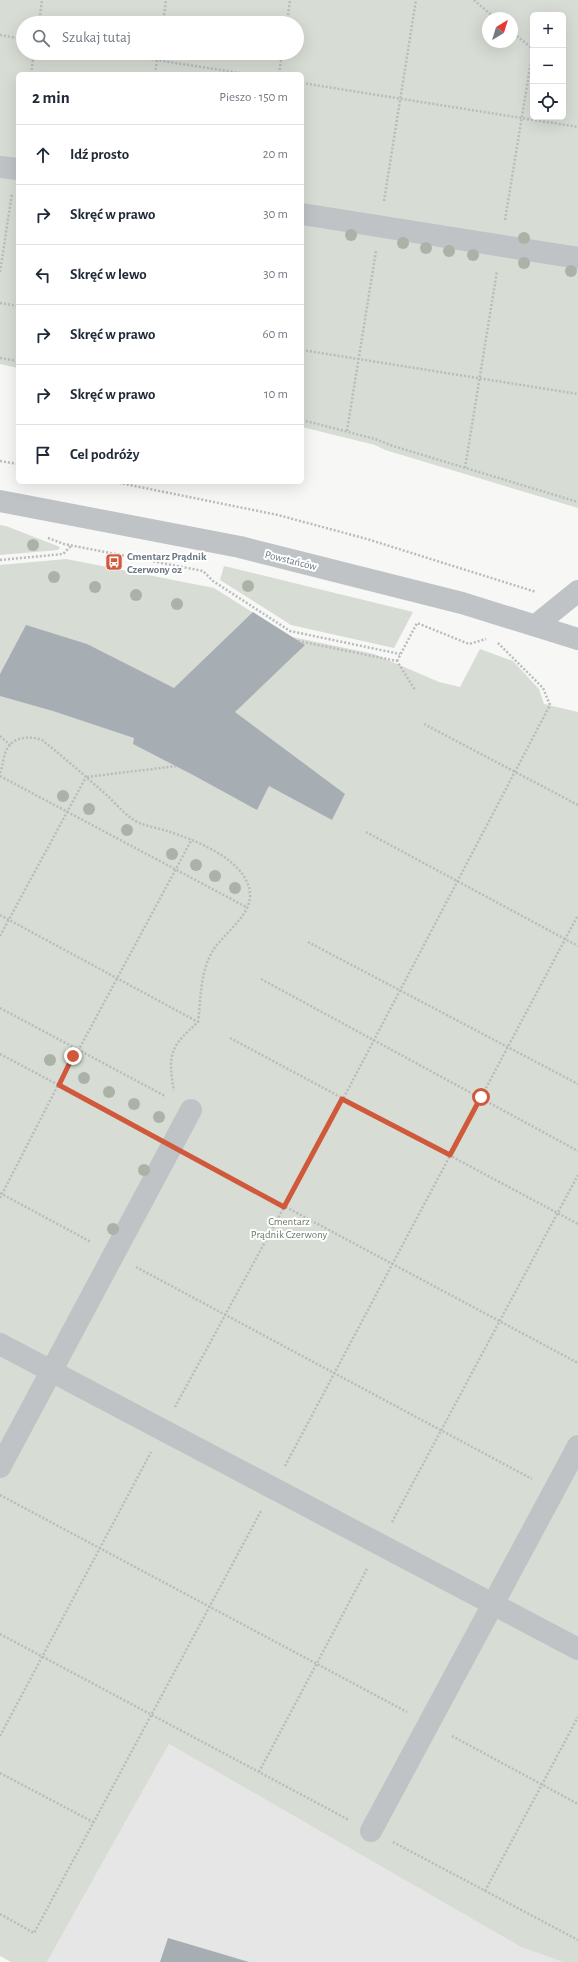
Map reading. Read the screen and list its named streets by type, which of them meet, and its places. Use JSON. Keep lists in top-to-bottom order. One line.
{"streets":{"street":["Powstańców"]},"parks":["Cmentarz Prądnik Czerwony"],"places":{"bus stop":["Cmentarz Prądnik Czerwony 02"]},"north":"top right","page":{"map_buttons":["+","−"],"search":"Szukaj tutaj","heading":["2 min","Pieszo · 150 m"],"list":[["Idź prosto","20 m"],["Skręć w prawo","30 m"],["Skręć w lewo","30 m"],["Skręć w prawo","60 m"],["Skręć w prawo","10 m"],"Cel podróży"]}}
